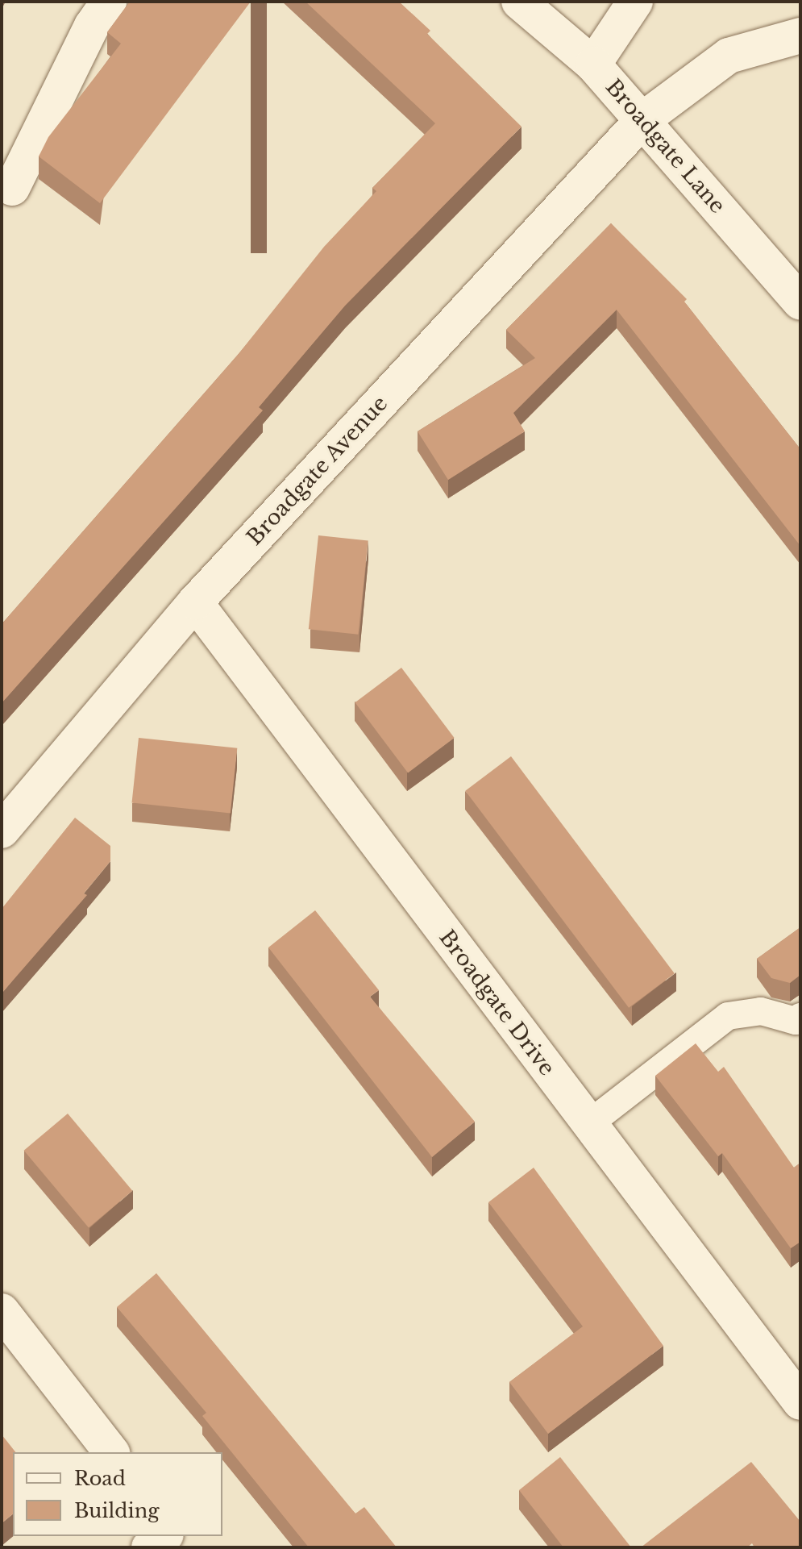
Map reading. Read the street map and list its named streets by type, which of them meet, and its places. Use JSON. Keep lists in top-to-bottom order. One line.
{"streets":{"street":["Broadgate Lane","Broadgate Avenue","Broadgate Drive"]},"crossings":[["Broadgate Lane","Broadgate Avenue"],["Broadgate Avenue","Broadgate Drive"]],"legend":["Road","Building"]}
